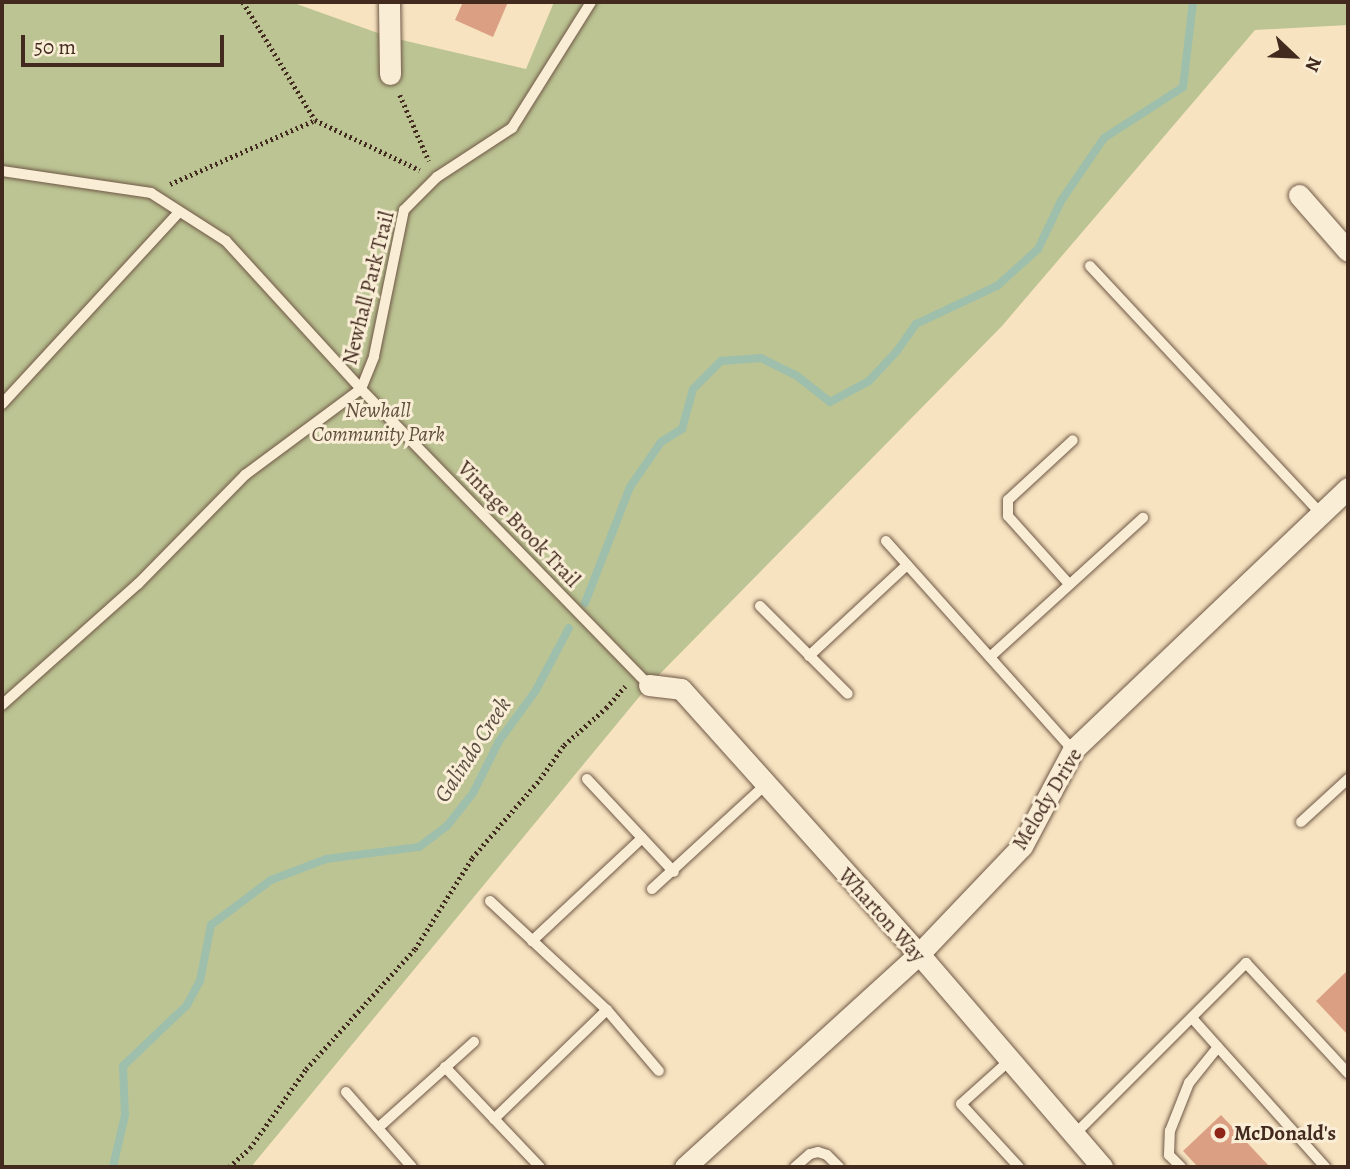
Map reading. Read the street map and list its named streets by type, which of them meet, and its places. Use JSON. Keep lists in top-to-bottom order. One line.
{"streets":{"street":["Melody Drive","Wharton Way"],"lane":["Newhall Park Trail","Vintage Brook Trail"]},"crossings":[["Newhall Park Trail","Vintage Brook Trail"],["Vintage Brook Trail","Wharton Way"],["Melody Drive","Wharton Way"]],"water":["Galindo Creek"],"parks":["Newhall Community Park"],"places":["McDonald's"],"scale_bar":"50 m","north":"bottom right"}
